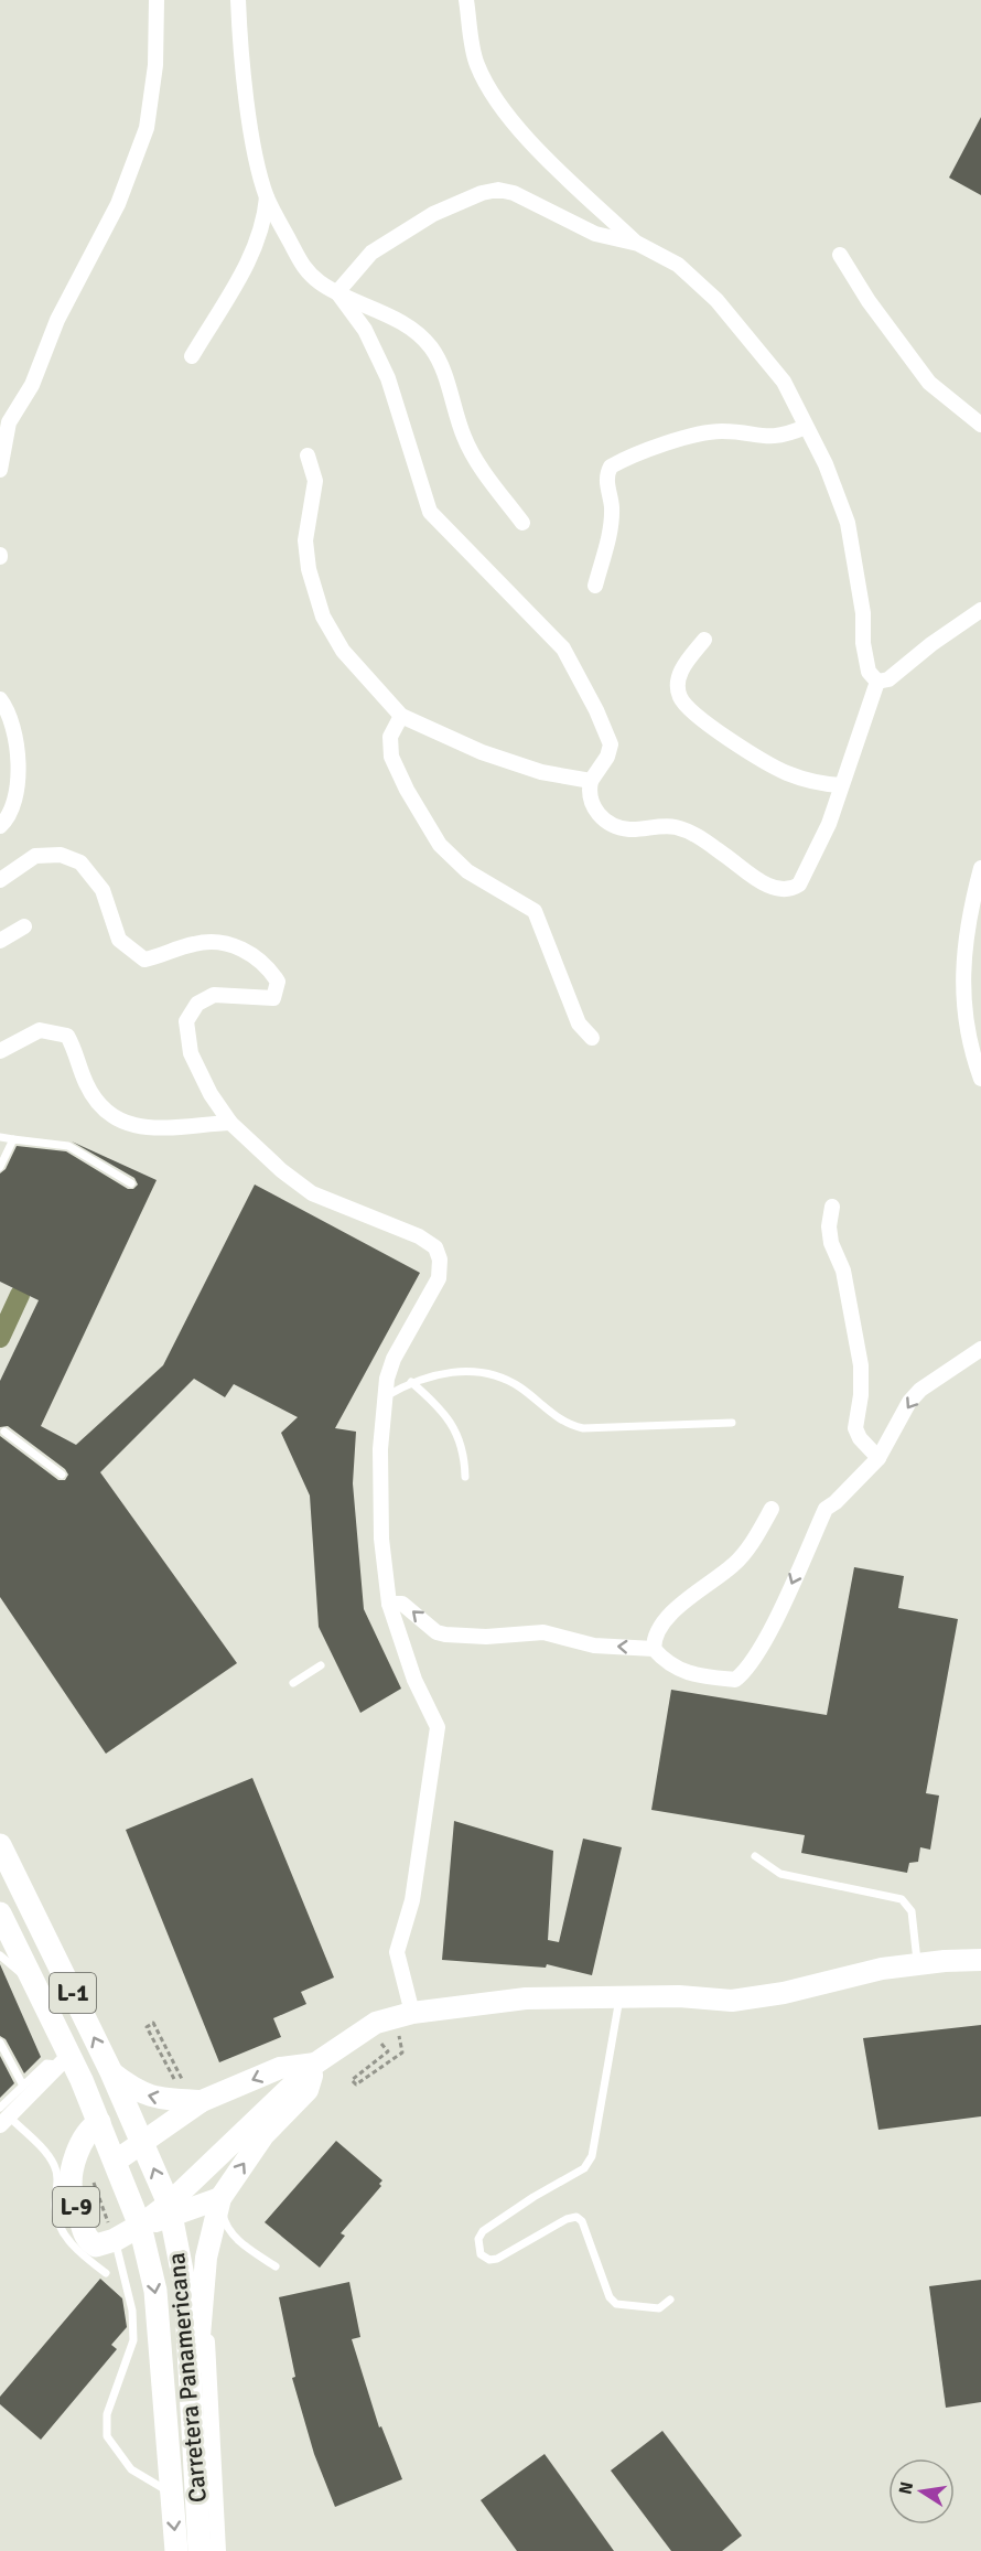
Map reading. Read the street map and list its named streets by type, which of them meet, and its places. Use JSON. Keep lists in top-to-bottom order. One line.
{"streets":{"main road":["L-1","L-9","Carretera Panamericana"]},"crossings":[["L-9","Carretera Panamericana"]],"north":"left"}
